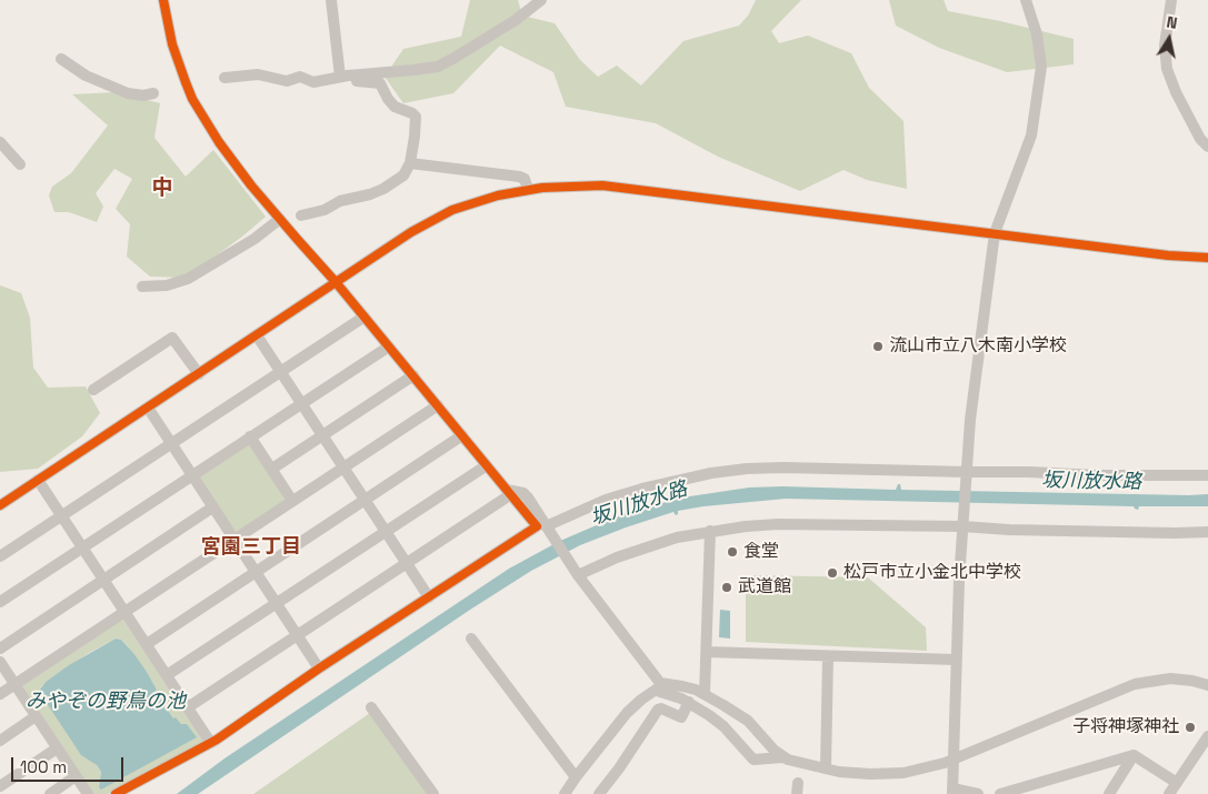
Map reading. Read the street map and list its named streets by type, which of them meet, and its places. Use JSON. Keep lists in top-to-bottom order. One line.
{"districts":["中","宮園三丁目"],"water":["坂川放水路","みやぞの野鳥の池"],"places":["流山市立八木南小学校","食堂","松戸市立小金北中学校","武道館","子将神塚神社"],"scale_bar":"100 m","north":"top"}
